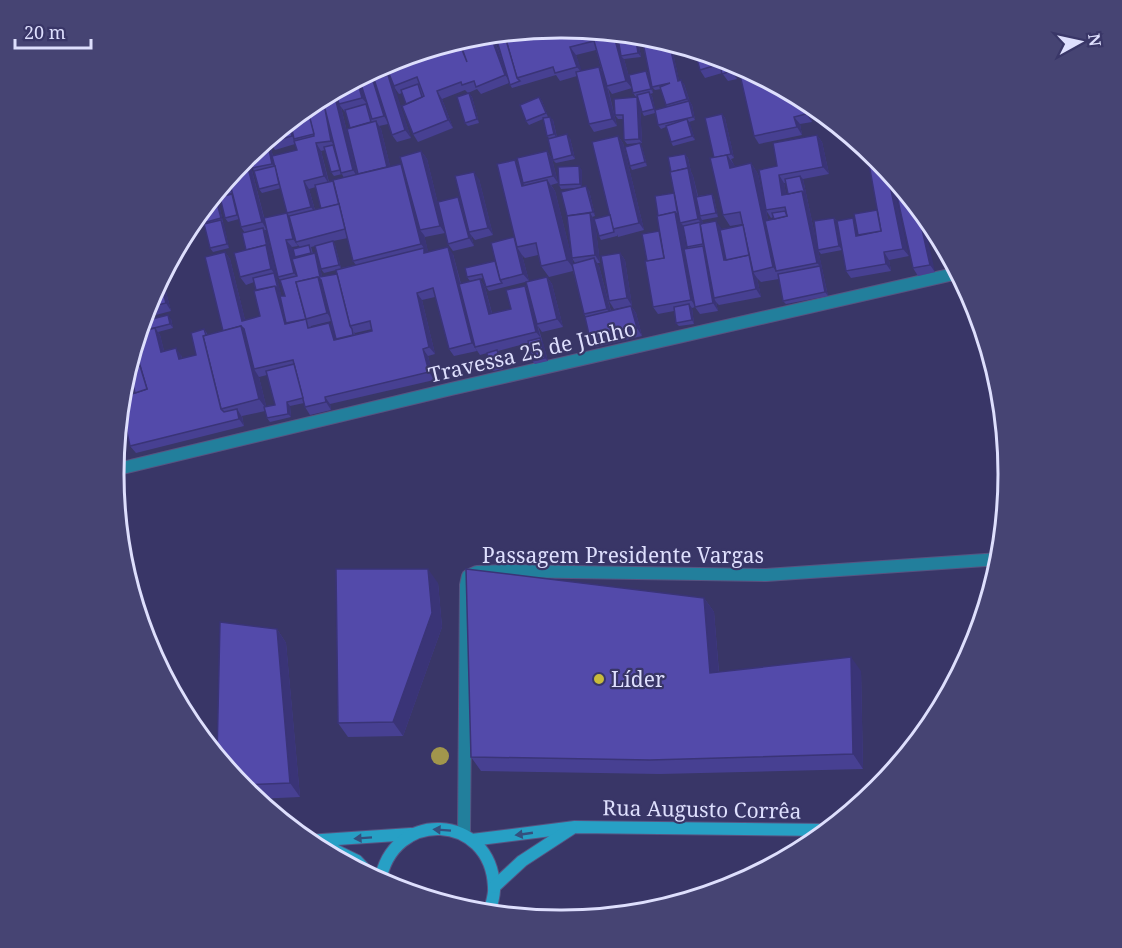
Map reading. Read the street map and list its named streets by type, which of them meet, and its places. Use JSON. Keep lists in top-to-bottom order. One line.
{"streets":{"main road":["Rua Augusto Corrêa"],"street":["Travessa 25 de Junho","Passagem Presidente Vargas"]},"crossings":[["Passagem Presidente Vargas","Rua Augusto Corrêa"]],"places":["Líder"],"scale_bar":"20 m","north":"right"}
